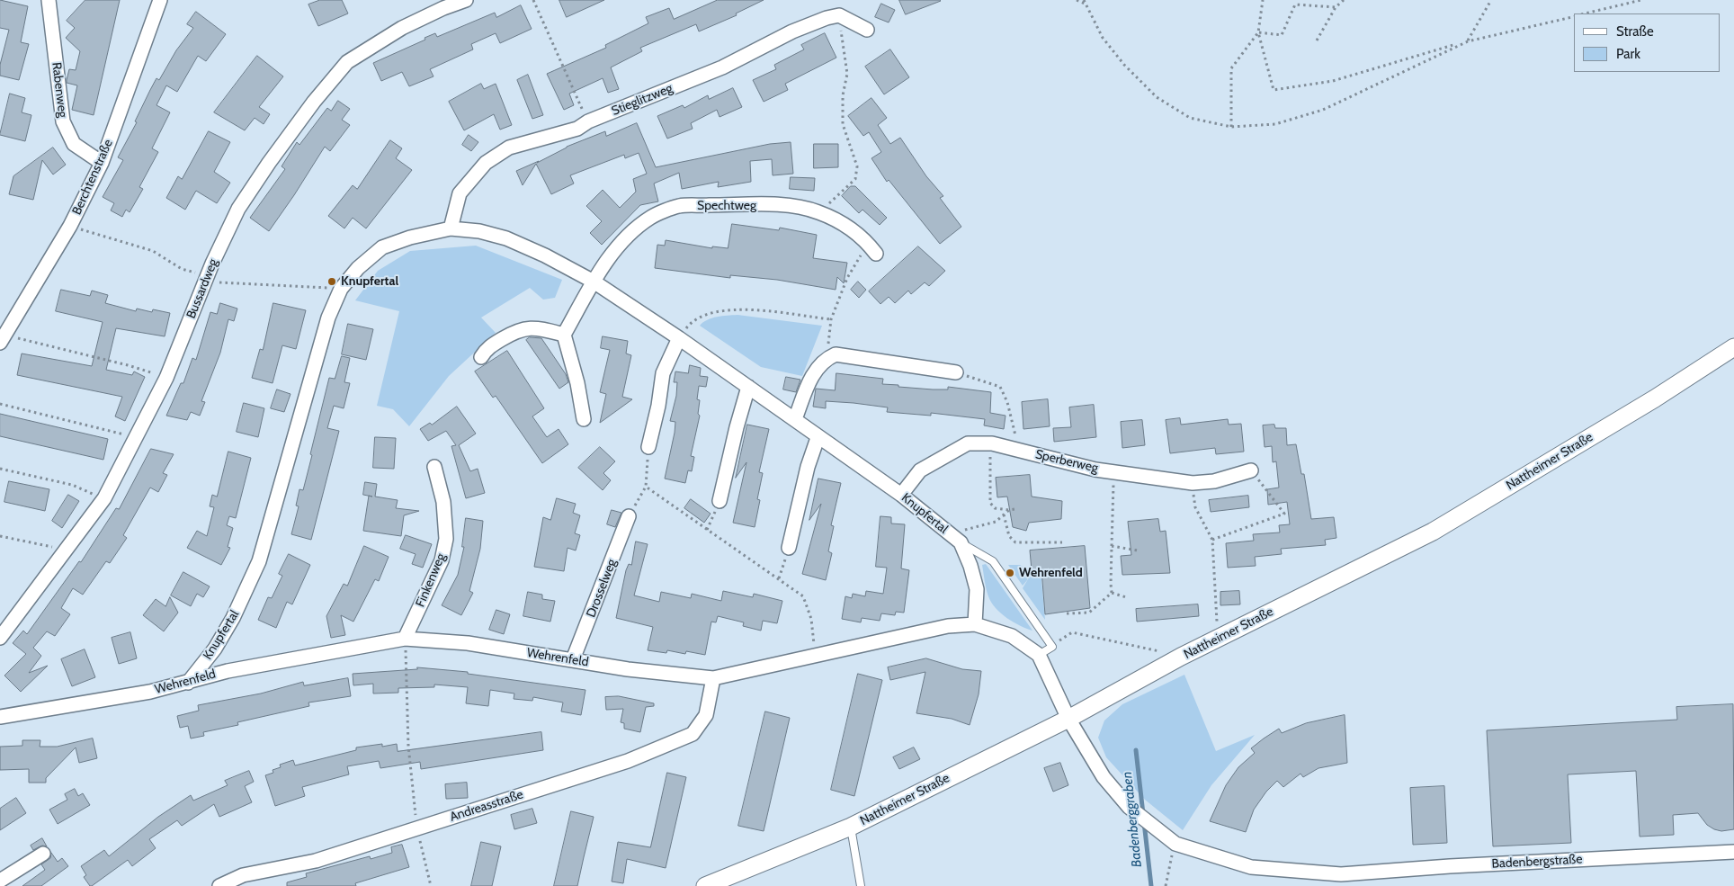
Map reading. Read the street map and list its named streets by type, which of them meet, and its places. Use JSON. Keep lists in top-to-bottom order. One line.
{"streets":{"street":["Rabenweg","Stieglitzweg","Berchtenstraße","Spechtweg","Bussardweg","Sperberweg","Nattheimer Straße","Knupfertal","Finkenweg","Drosselweg","Wehrenfeld","Andreasstraße","Badenbergstraße"]},"crossings":[["Rabenweg","Berchtenstraße"],["Stieglitzweg","Knupfertal"],["Spechtweg","Knupfertal"],["Sperberweg","Knupfertal"],["Nattheimer Straße","Badenbergstraße"],["Knupfertal","Wehrenfeld"],["Finkenweg","Wehrenfeld"],["Drosselweg","Wehrenfeld"],["Wehrenfeld","Andreasstraße"]],"water":["Badenberggraben"],"places":["Knupfertal","Wehrenfeld"],"legend":["Straße","Park"]}
